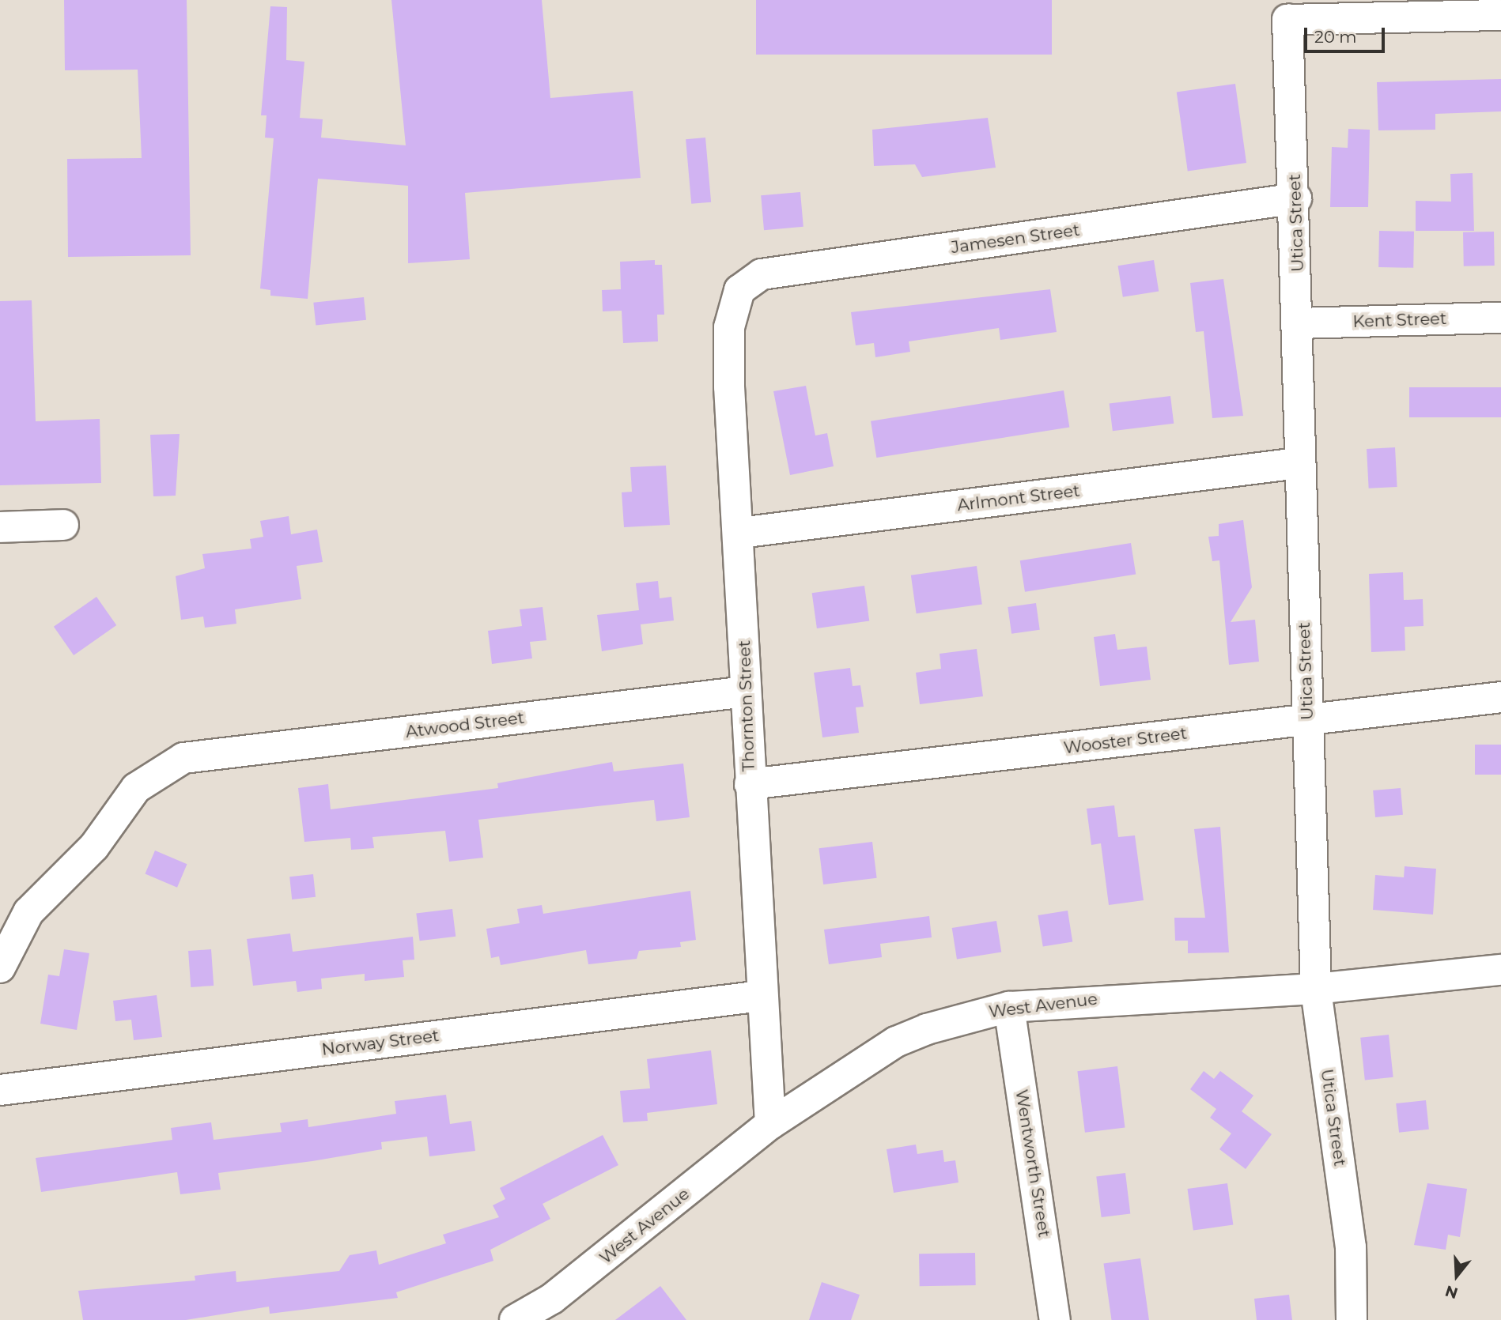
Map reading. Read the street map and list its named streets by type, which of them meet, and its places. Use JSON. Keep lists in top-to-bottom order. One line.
{"streets":{"street":["Utica Street","Jamesen Street","Kent Street","Arlmont Street","Thornton Street","Atwood Street","Wooster Street","West Avenue","Norway Street","Wentworth Street"]},"crossings":[["Utica Street","Jamesen Street"],["Utica Street","Kent Street"],["Utica Street","Arlmont Street"],["Utica Street","Wooster Street"],["Utica Street","West Avenue"],["Jamesen Street","Thornton Street"],["Arlmont Street","Thornton Street"],["Thornton Street","Atwood Street"],["Thornton Street","Wooster Street"],["Thornton Street","West Avenue"],["Thornton Street","Norway Street"],["West Avenue","Wentworth Street"]],"scale_bar":"20 m","north":"bottom"}
